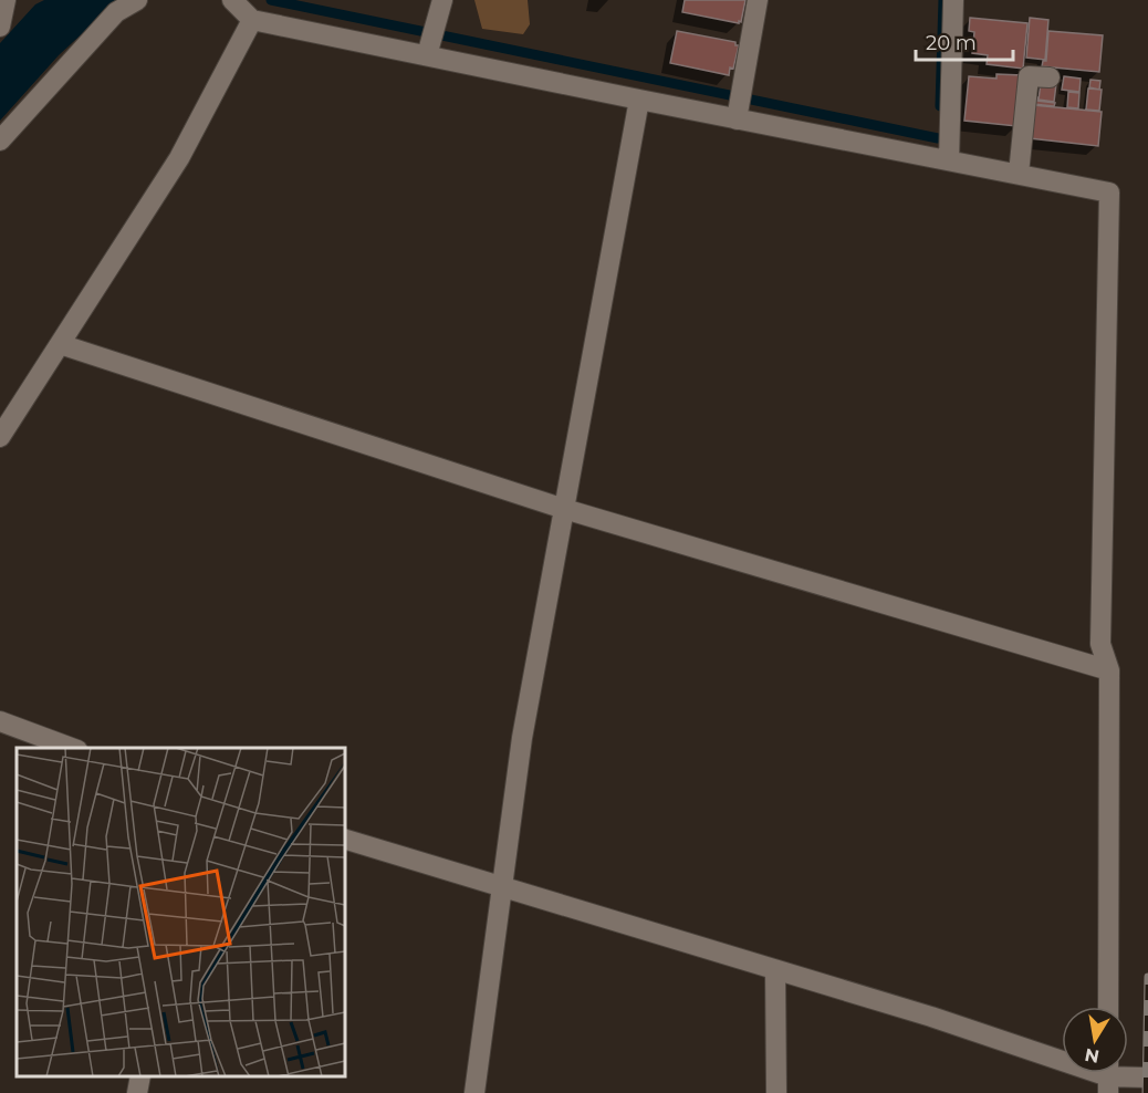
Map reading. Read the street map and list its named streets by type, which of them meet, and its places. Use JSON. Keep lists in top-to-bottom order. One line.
{"scale_bar":"20 m","north":"bottom"}
